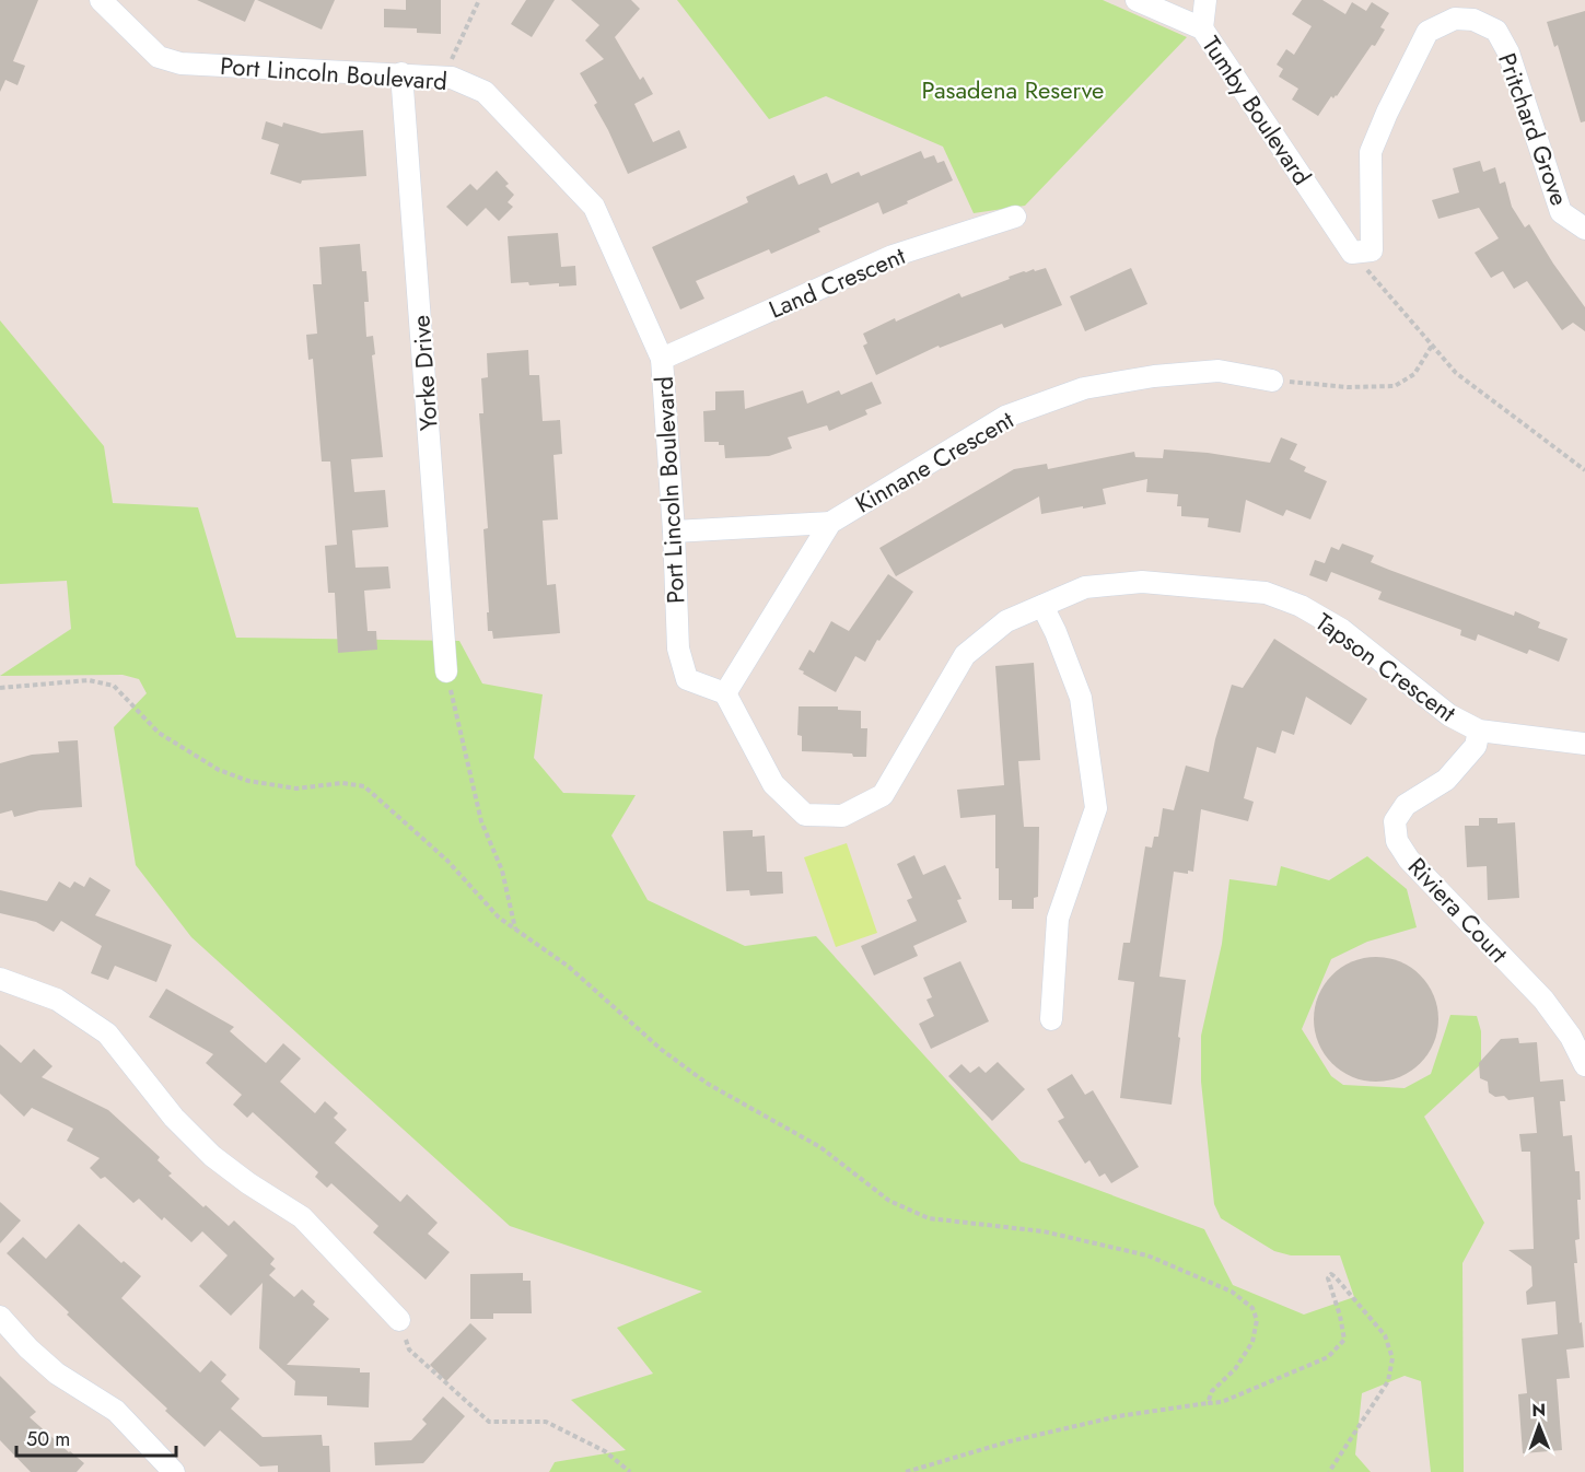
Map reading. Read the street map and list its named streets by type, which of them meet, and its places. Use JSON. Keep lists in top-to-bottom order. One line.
{"streets":{"street":["Port Lincoln Boulevard","Tumby Boulevard","Pritchard Grove","Land Crescent","Yorke Drive","Kinnane Crescent","Tapson Crescent","Riviera Court"]},"crossings":[["Port Lincoln Boulevard","Land Crescent"],["Port Lincoln Boulevard","Yorke Drive"],["Port Lincoln Boulevard","Kinnane Crescent"],["Port Lincoln Boulevard","Tapson Crescent"],["Tumby Boulevard","Pritchard Grove"],["Kinnane Crescent","Tapson Crescent"],["Tapson Crescent","Riviera Court"]],"parks":["Pasadena Reserve"],"scale_bar":"50 m","north":"top"}
